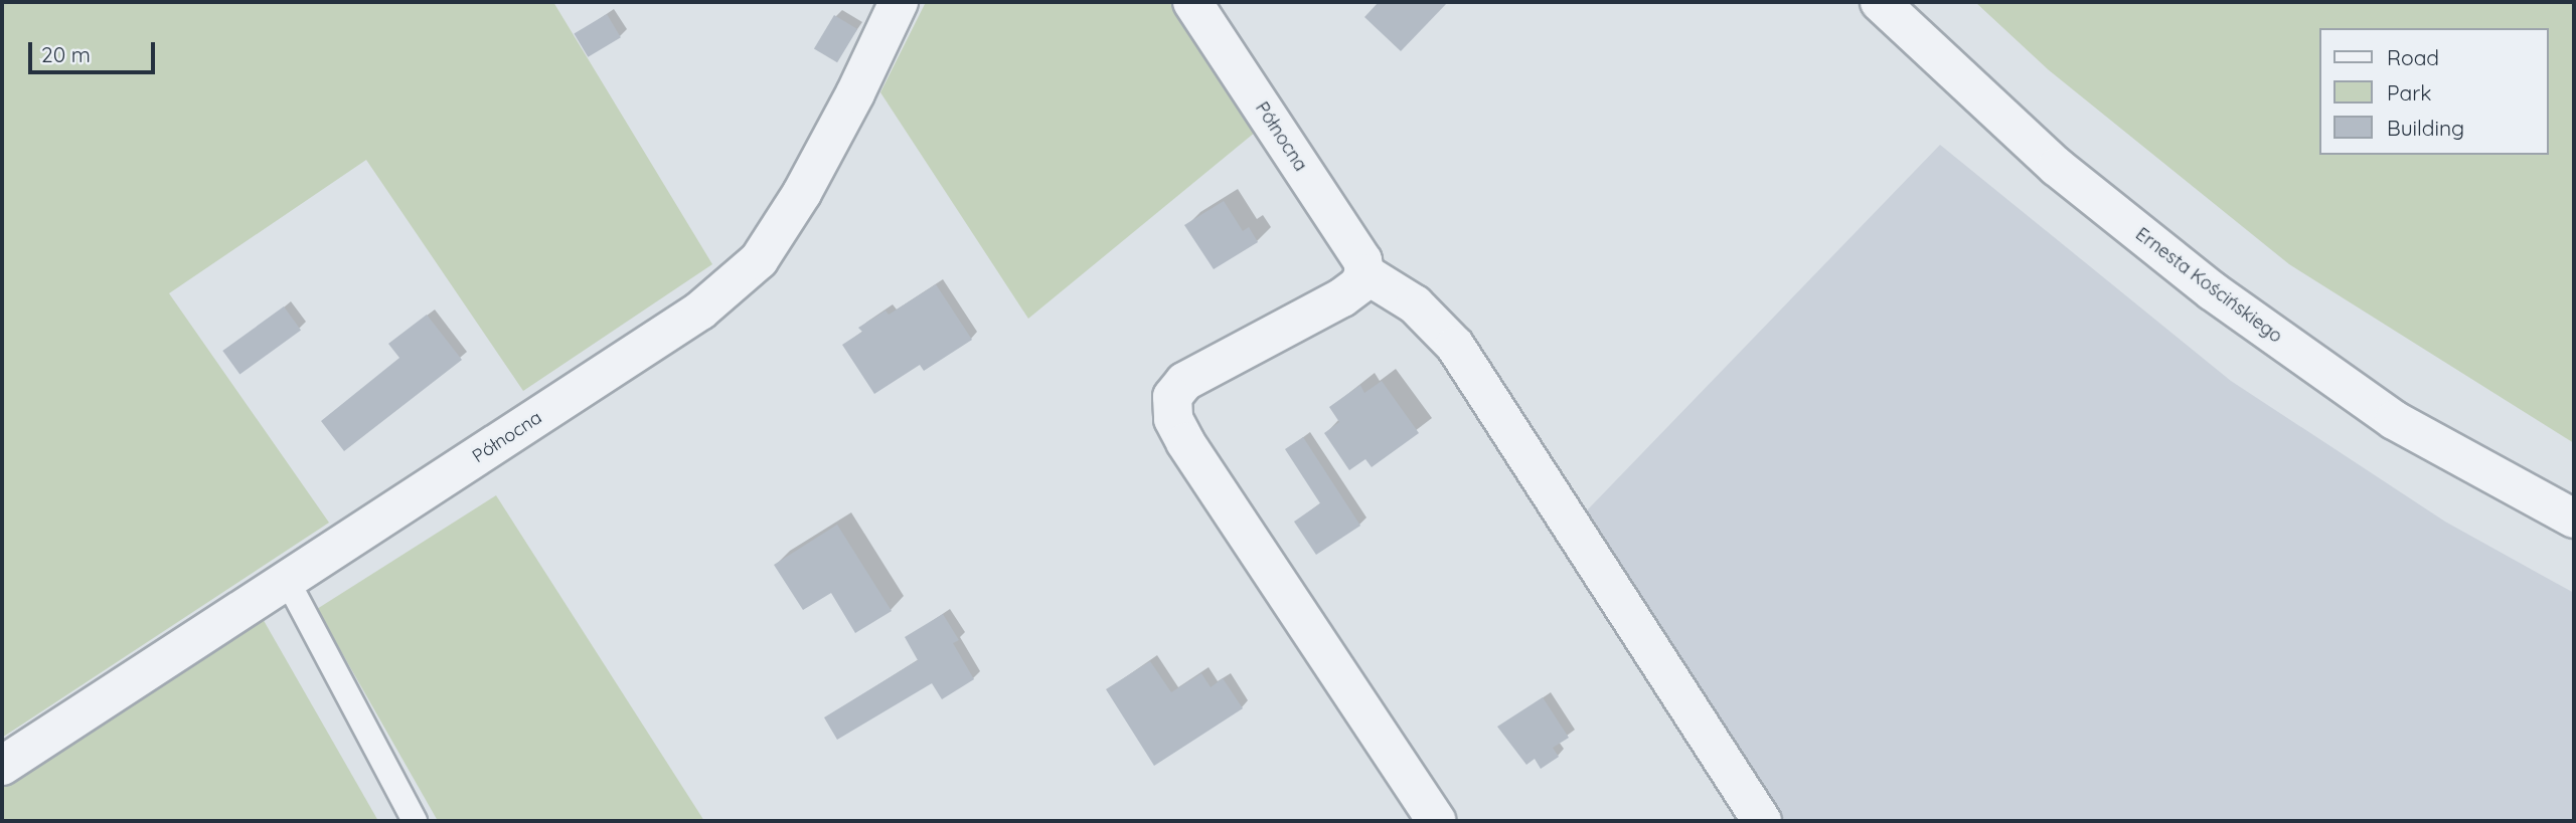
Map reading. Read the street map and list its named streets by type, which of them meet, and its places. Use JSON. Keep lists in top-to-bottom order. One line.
{"streets":{"street":["Północna","Ernesta Kościńskiego"]},"legend":["Road","Park","Building"],"scale_bar":"20 m"}
